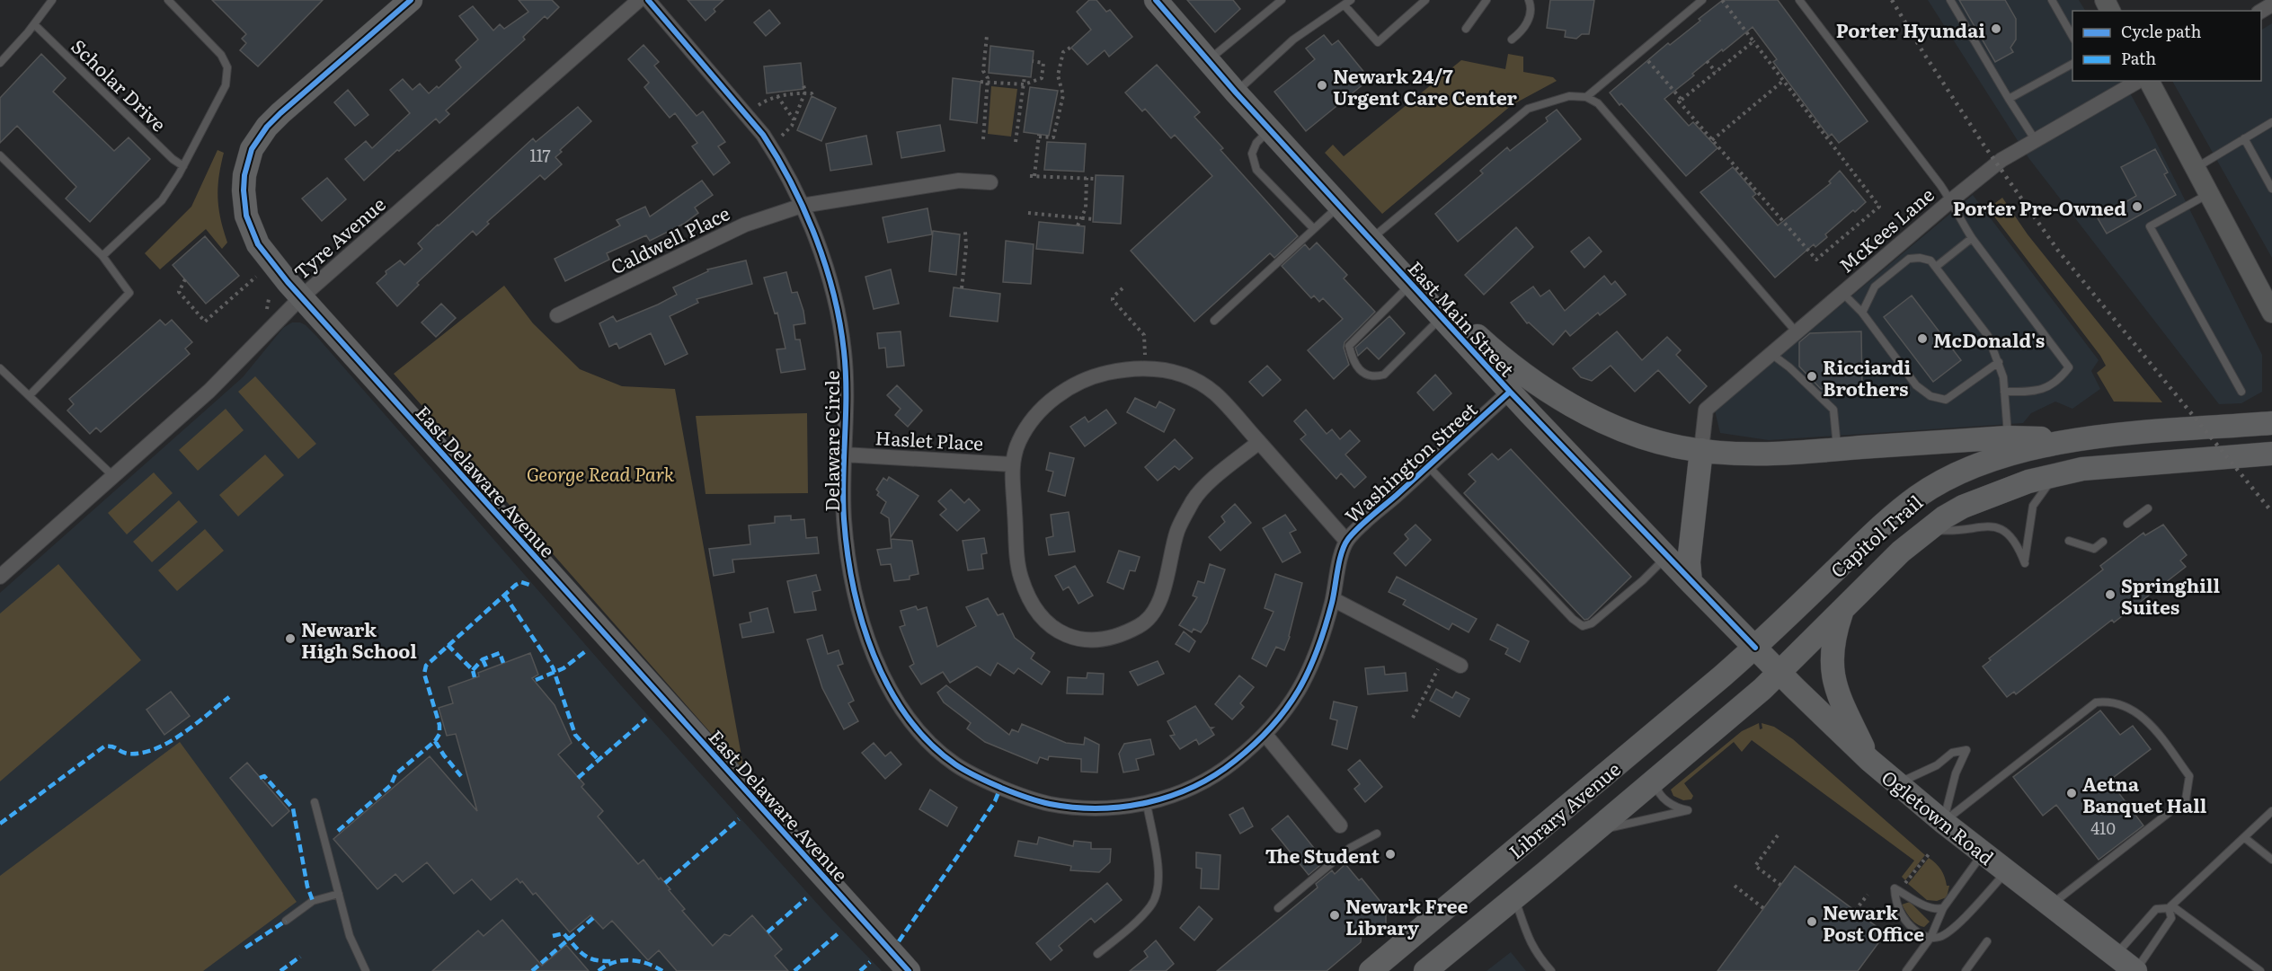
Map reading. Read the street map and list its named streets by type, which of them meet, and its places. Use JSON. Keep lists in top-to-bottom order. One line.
{"streets":{"main road":["East Main Street","East Delaware Avenue","Capitol Trail","Library Avenue","Ogletown Road"],"street":["McKees Lane","Tyre Avenue","Caldwell Place","Haslet Place","Delaware Circle","Washington Street"],"lane":["Scholar Drive"]},"crossings":[["Tyre Avenue","East Delaware Avenue"],["Caldwell Place","Delaware Circle"],["East Main Street","Washington Street"],["East Main Street","Capitol Trail"],["East Main Street","Library Avenue"],["East Main Street","Ogletown Road"],["Haslet Place","Delaware Circle"],["Delaware Circle","Washington Street"],["Capitol Trail","Library Avenue"],["Capitol Trail","Ogletown Road"],["Library Avenue","Ogletown Road"]],"parks":["George Read Park"],"places":["Porter Hyundai","Newark 24/7 Urgent Care Center","Porter Pre-Owned","McDonald's","Ricciardi Brothers","Springhill Suites","Newark High School","Aetna Banquet Hall","The Student","Newark Free Library","Newark Post Office"],"house_numbers":["117","410"],"legend":["Cycle path","Path"]}
